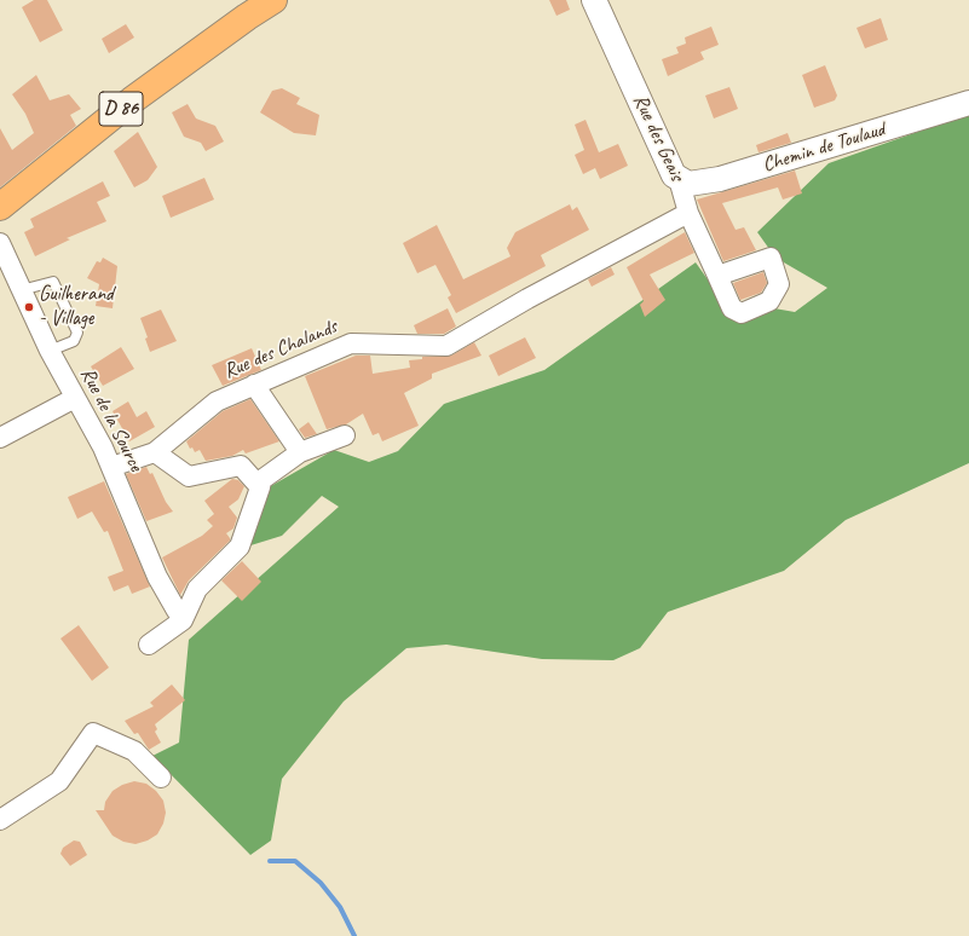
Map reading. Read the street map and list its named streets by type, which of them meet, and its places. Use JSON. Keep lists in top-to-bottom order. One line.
{"streets":{"main road":["D 86"],"street":["Rue des Geais","Chemin de Toulaud","Rue des Chalands","Rue de la Source"]},"crossings":[["Rue des Geais","Chemin de Toulaud"],["Rue des Geais","Rue des Chalands"],["Rue des Chalands","Rue de la Source"]],"places":["Guilherand - Village"]}
